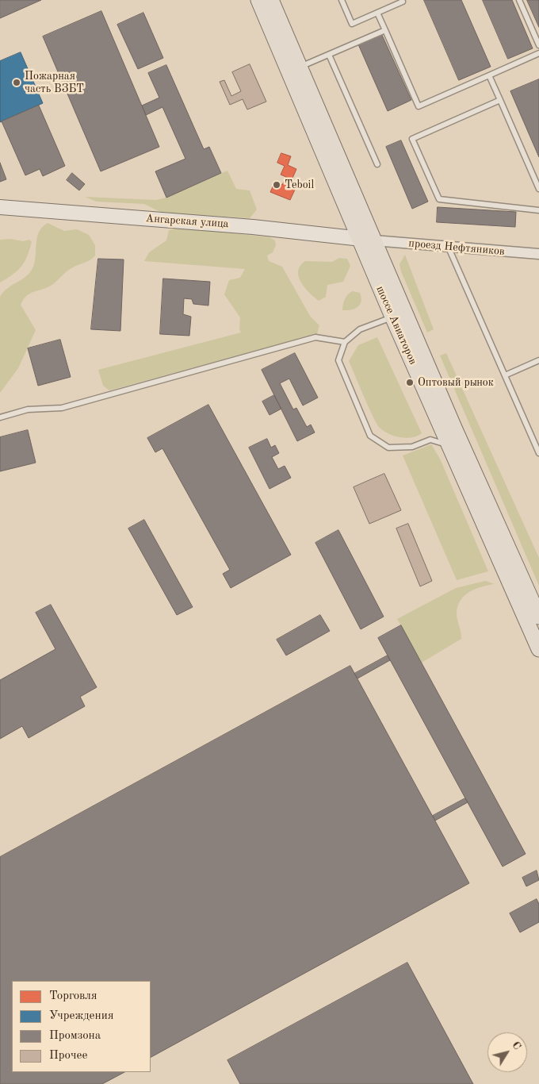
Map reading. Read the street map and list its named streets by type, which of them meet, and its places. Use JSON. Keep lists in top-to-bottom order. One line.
{"streets":{"main road":["Ангарская улица","шоссе Авиаторов"],"street":["проезд Нефтяников"]},"crossings":[["Ангарская улица","проезд Нефтяников"],["Ангарская улица","шоссе Авиаторов"],["проезд Нефтяников","шоссе Авиаторов"]],"places":["Пожарная часть ВЗБТ","Teboil","Оптовый рынок"],"legend":["Торговля","Учреждения","Промзона","Прочее"],"north":"top right"}
